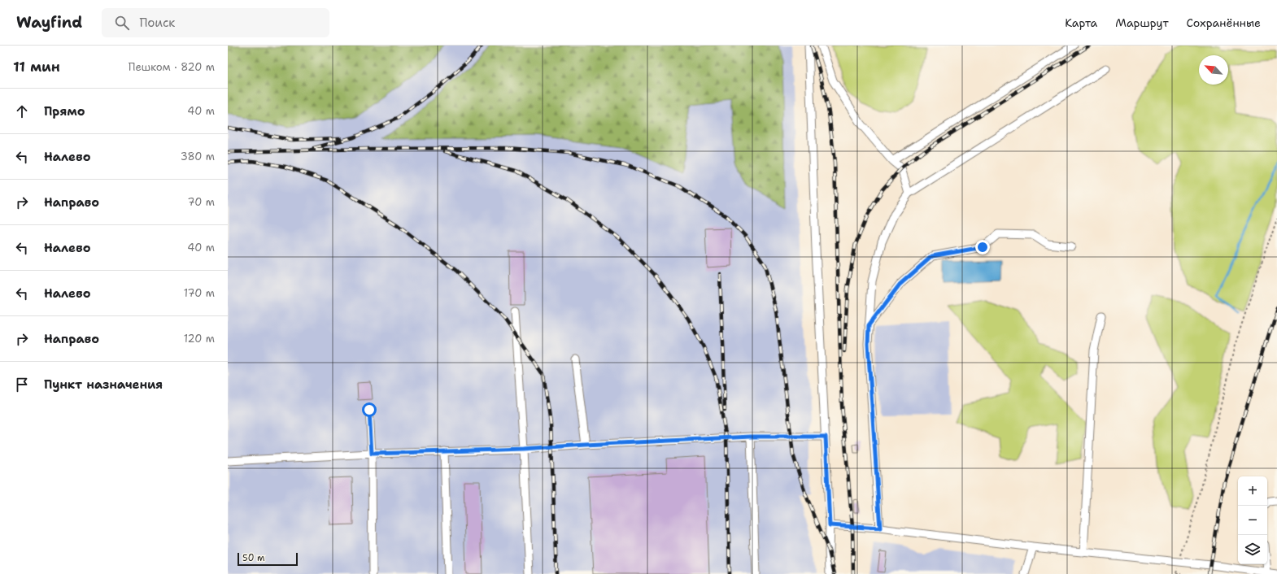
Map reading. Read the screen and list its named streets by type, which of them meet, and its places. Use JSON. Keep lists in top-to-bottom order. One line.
{"scale_bar":"50 m","north":"top left","page":{"header":"Wayfind","search":"Поиск","nav":["Карта","Маршрут","Сохранённые"],"heading":["11 мин","Пешком · 820 m"],"list":[["Прямо","40 m"],["Налево","380 m"],["Направо","70 m"],["Налево","40 m"],["Налево","170 m"],["Направо","120 m"],"Пункт назначения"],"map_buttons":["+","−"],"scale":"50 m"}}
